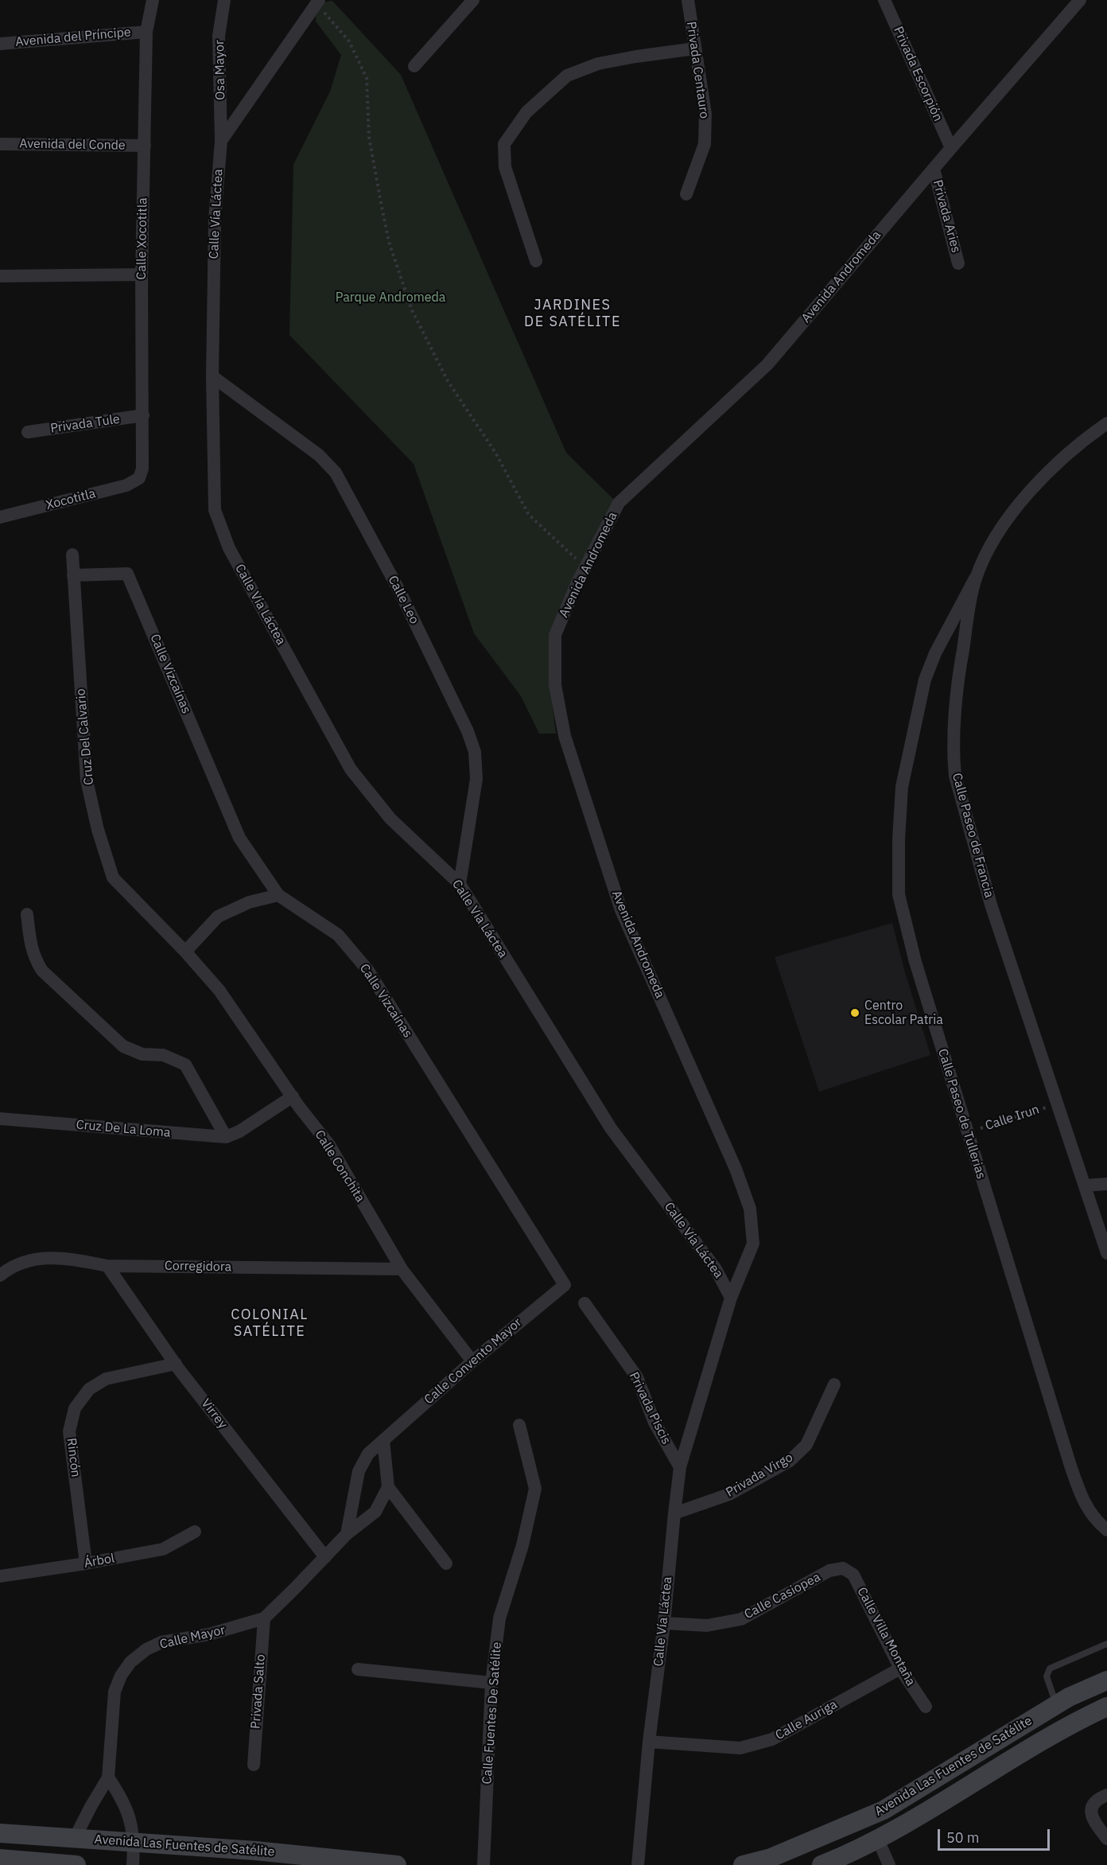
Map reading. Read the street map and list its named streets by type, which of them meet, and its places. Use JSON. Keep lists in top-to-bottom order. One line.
{"streets":{"main road":["Avenida Las Fuentes de Satélite"],"street":["Avenida del Príncipe","Osa Mayor","Privada Centauro","Privada Escorpión","Avenida del Conde","Calle Vía Láctea","Privada Aries","Calle Xocotitla","Avenida Andromeda","Privada Tule","Xocotitla","Calle Leo","Calle Vizcaínas","Cruz Del Calvario","Calle Paseo de Francia","Calle Paseo de Tullerias","Cruz De La Loma","Calle Conchita","Corregidora","Calle Convento Mayor","Privada Piscis","Virrey","Rincón","Privada Virgo","Árbol","Calle Casiopea","Calle Villa Montaña","Calle Mayor","Privada Salto","Calle Fuentes De Satélite","Calle Auriga"],"path":["Calle Irun"]},"crossings":[["Avenida del Príncipe","Calle Xocotitla"],["Osa Mayor","Calle Vía Láctea"],["Privada Escorpión","Avenida Andromeda"],["Avenida del Conde","Calle Xocotitla"],["Calle Vía Láctea","Avenida Andromeda"],["Calle Vía Láctea","Calle Leo"],["Calle Vía Láctea","Privada Piscis"],["Calle Vía Láctea","Privada Virgo"],["Calle Vía Láctea","Calle Casiopea"],["Calle Vía Láctea","Calle Auriga"],["Privada Aries","Avenida Andromeda"],["Calle Xocotitla","Privada Tule"],["Calle Xocotitla","Xocotitla"],["Calle Vizcaínas","Cruz Del Calvario"],["Calle Vizcaínas","Calle Convento Mayor"],["Cruz Del Calvario","Calle Conchita"],["Calle Paseo de Francia","Calle Paseo de Tullerias"],["Calle Paseo de Francia","Calle Irun"],["Calle Paseo de Tullerias","Calle Irun"],["Calle Conchita","Corregidora"],["Calle Conchita","Calle Convento Mayor"],["Corregidora","Virrey"],["Virrey","Rincón"],["Rincón","Árbol"],["Calle Casiopea","Calle Villa Montaña"],["Calle Villa Montaña","Calle Auriga"],["Calle Mayor","Privada Salto"],["Calle Mayor","Avenida Las Fuentes de Satélite"]],"districts":["JARDINES DE SATÉLITE","COLONIAL SATÉLITE"],"parks":["Parque Andromeda"],"places":["Centro Escolar Patria"],"scale_bar":"50 m"}
